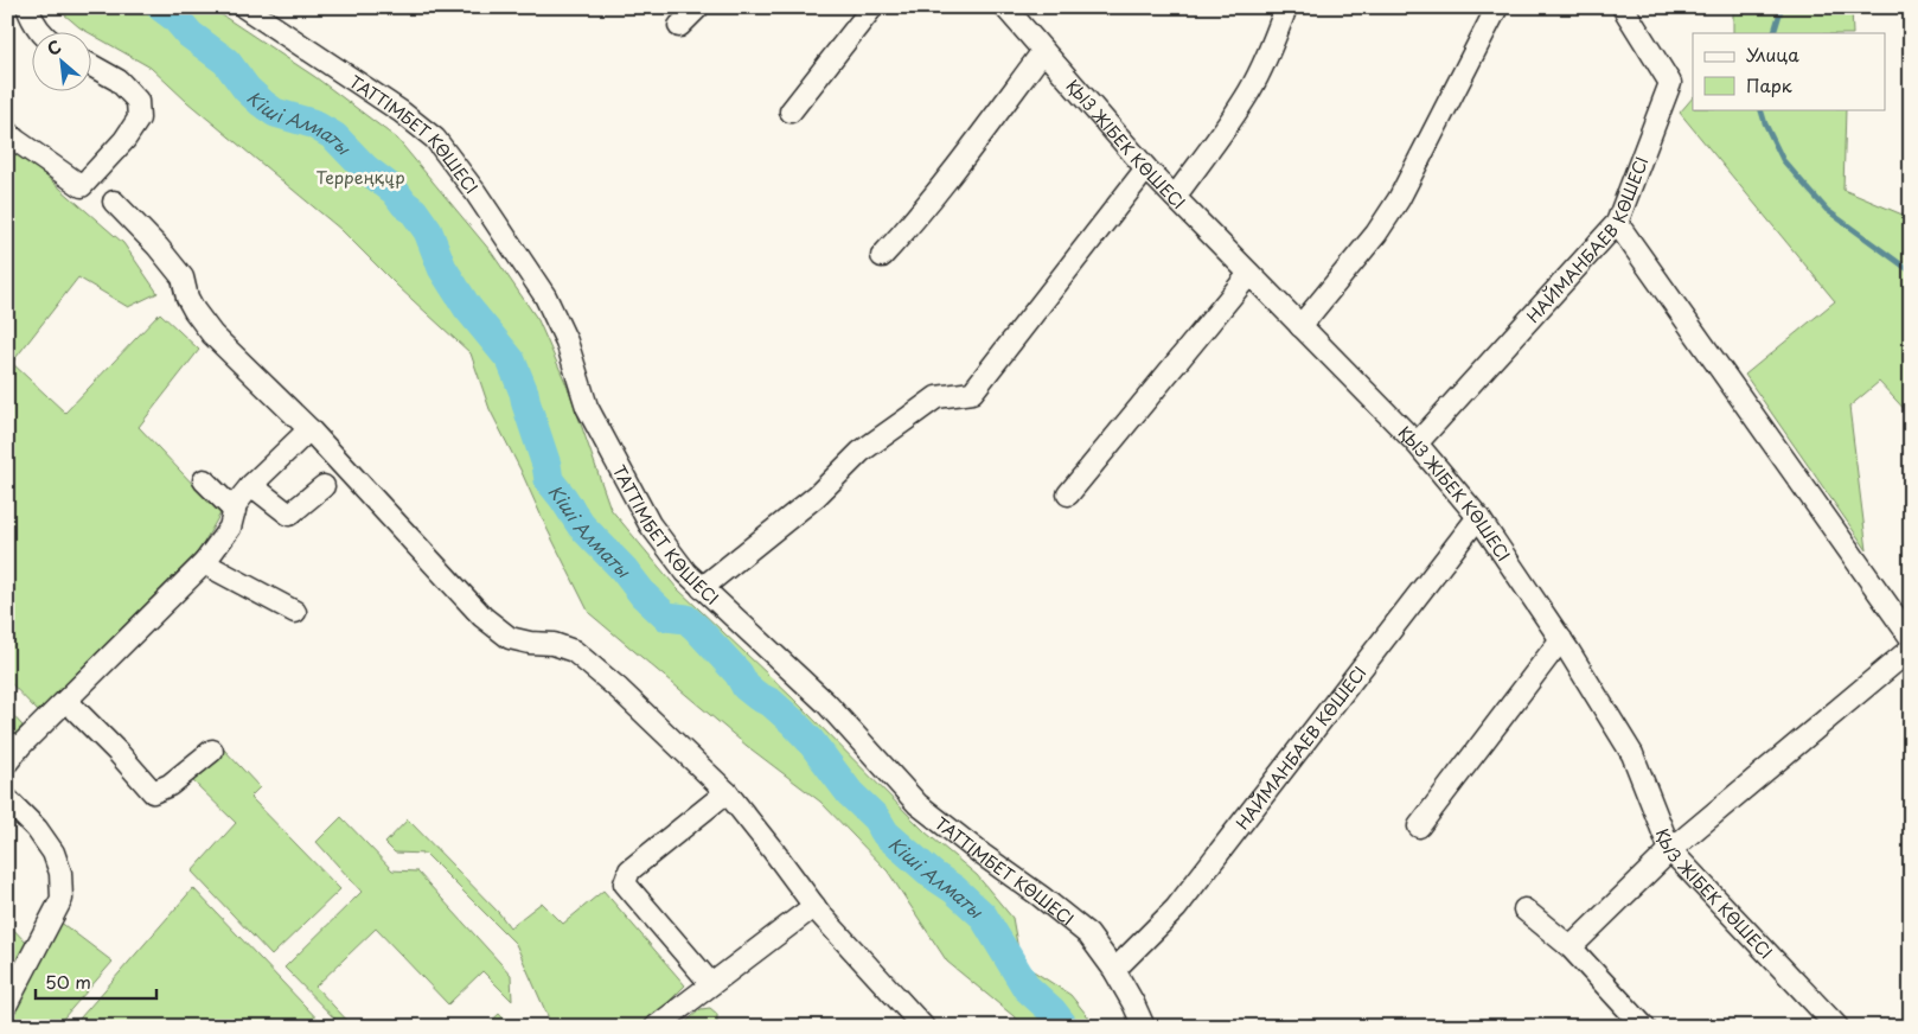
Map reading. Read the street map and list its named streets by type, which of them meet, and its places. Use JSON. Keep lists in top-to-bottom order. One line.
{"streets":{"street":["ТАТТІМБЕТ КӨШЕСІ","ҚЫЗ ЖІБЕК КӨШЕСІ","НАЙМАНБАЕВ КӨШЕСІ"]},"crossings":[["ТАТТІМБЕТ КӨШЕСІ","НАЙМАНБАЕВ КӨШЕСІ"],["ҚЫЗ ЖІБЕК КӨШЕСІ","НАЙМАНБАЕВ КӨШЕСІ"]],"water":["Кіші Алматы"],"parks":["Терреңқұр"],"legend":["Улица","Парк"],"scale_bar":"50 m","north":"top left"}
